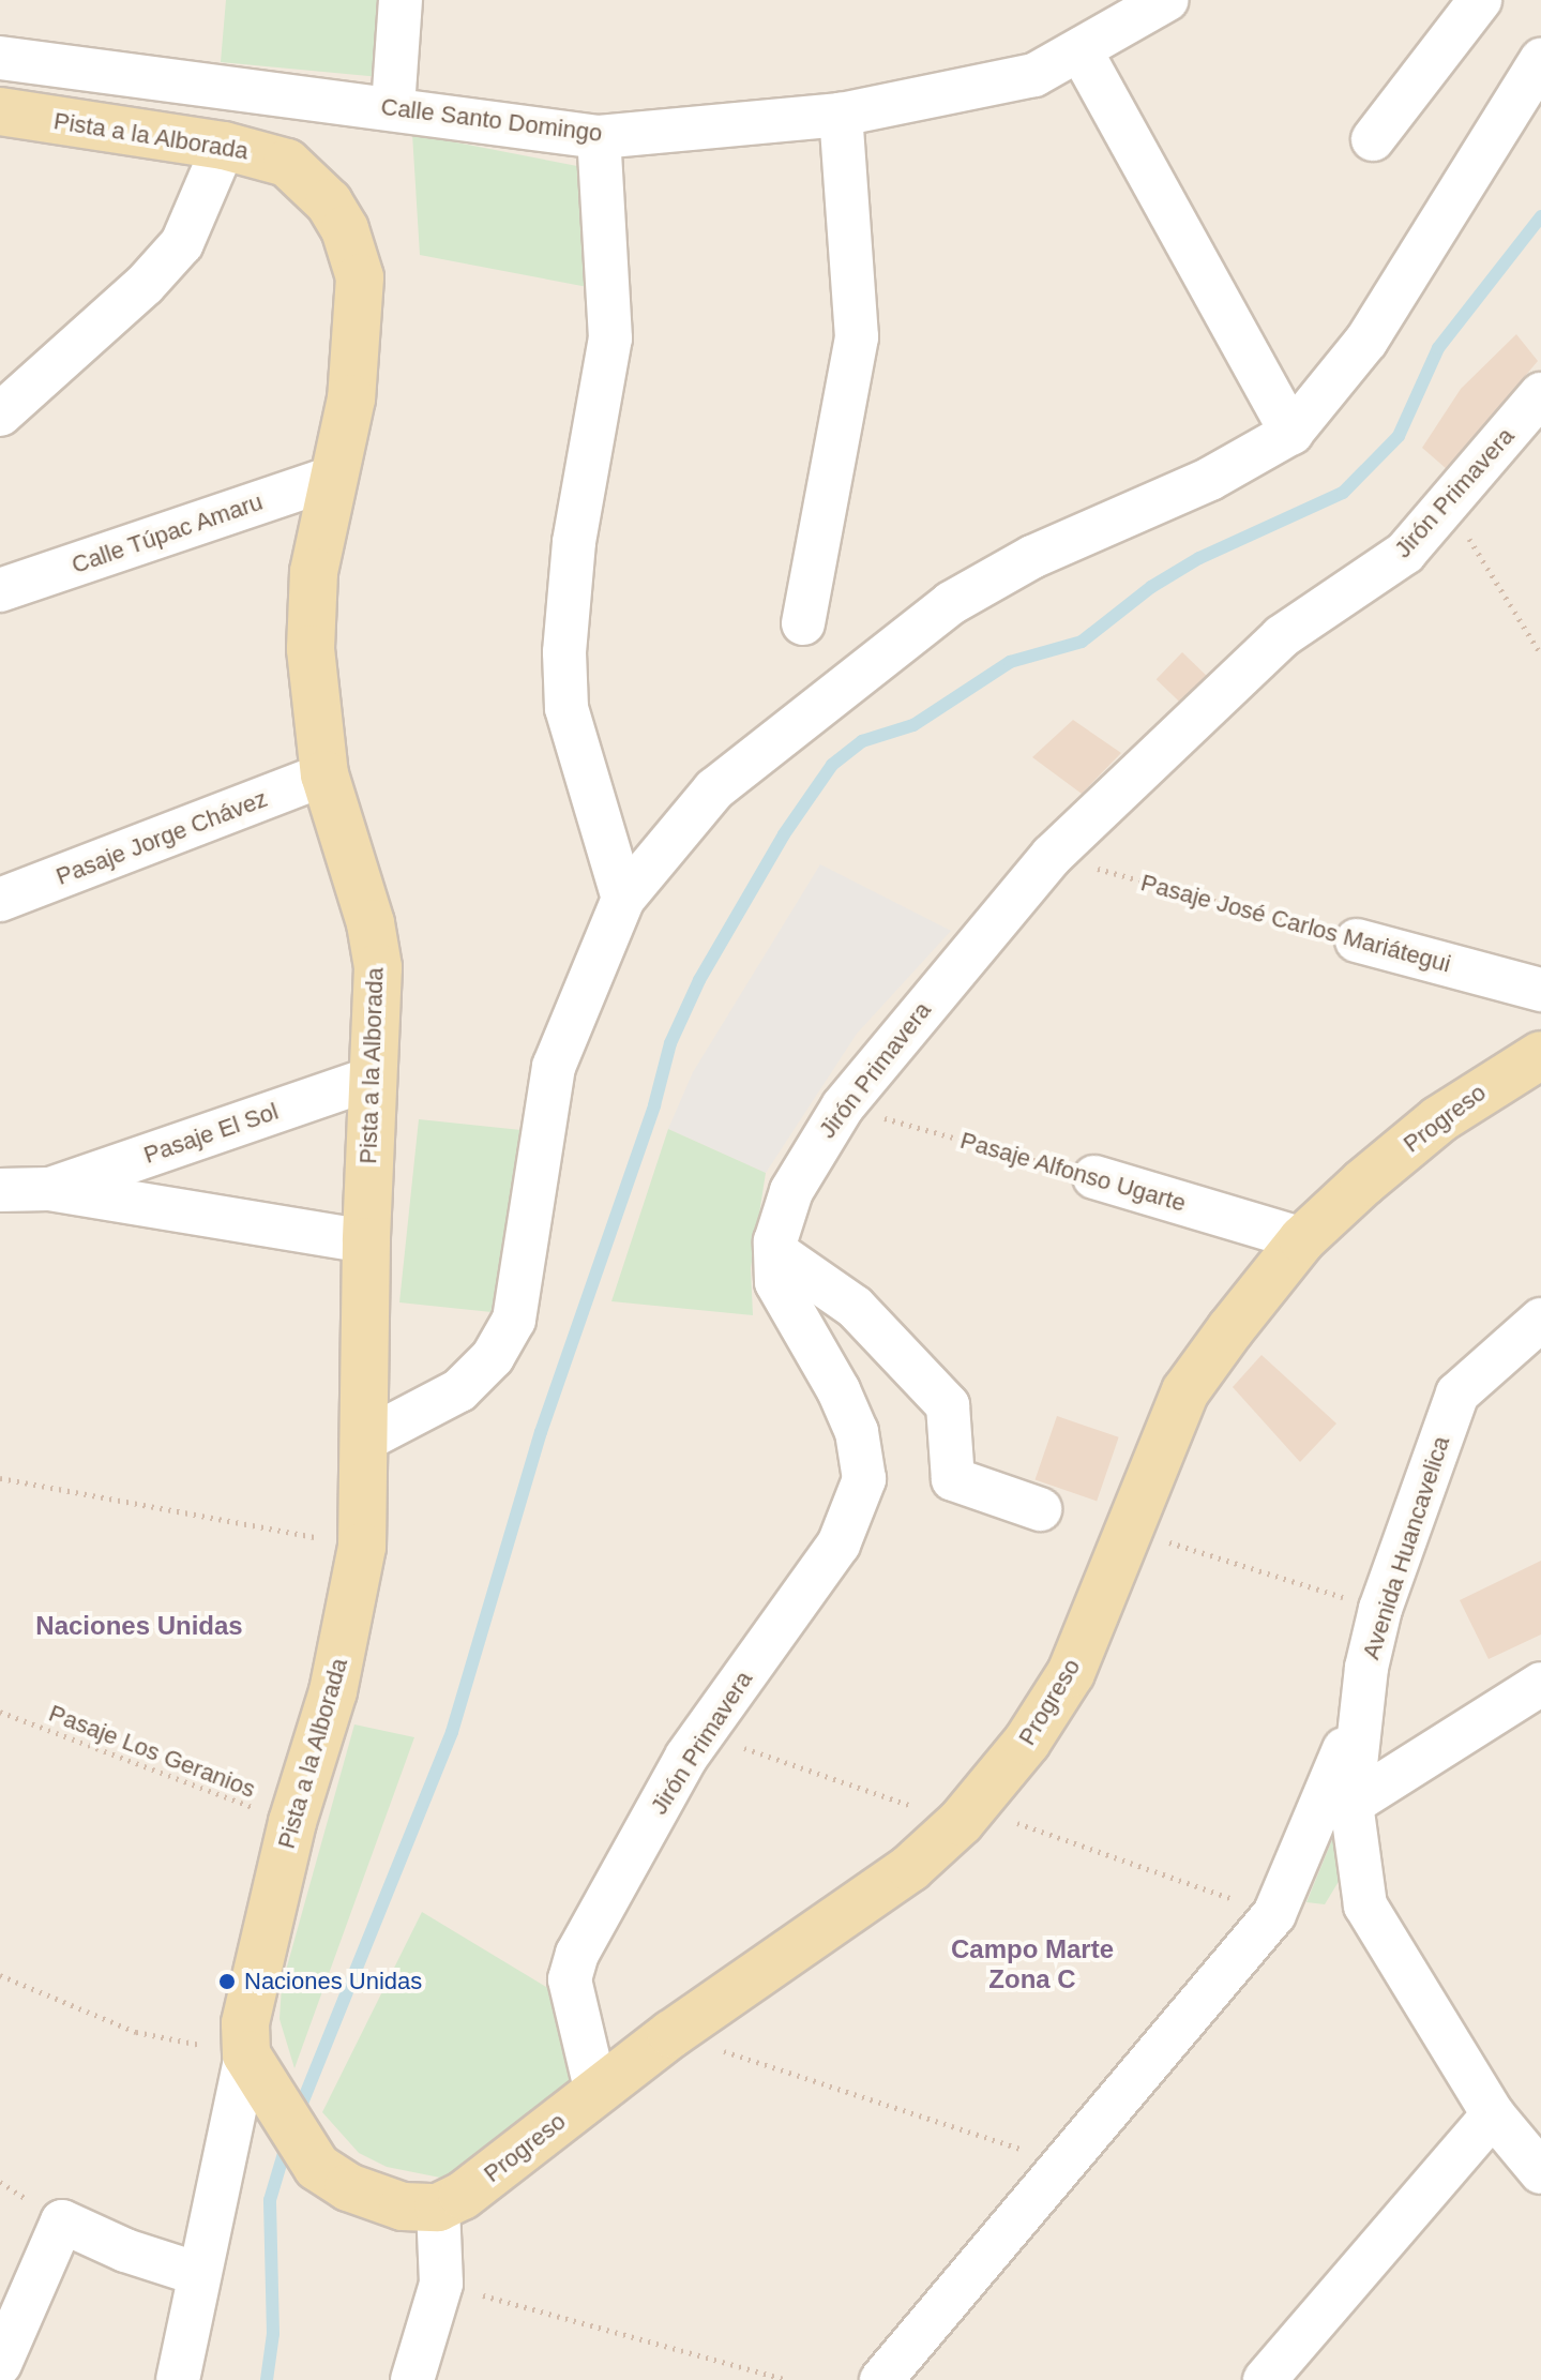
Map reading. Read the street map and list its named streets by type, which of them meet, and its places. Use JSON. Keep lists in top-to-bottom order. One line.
{"streets":{"main road":["Pista a la Alborada","Progreso"],"street":["Calle Santo Domingo","Jirón Primavera","Calle Túpac Amaru","Pasaje Jorge Chávez","Pasaje José Carlos Mariátegui","Pasaje El Sol","Pasaje Alfonso Ugarte","Avenida Huancavelica"],"path":["Pasaje Los Geranios"]},"crossings":[["Pista a la Alborada","Calle Túpac Amaru"],["Pista a la Alborada","Pasaje Jorge Chávez"],["Pista a la Alborada","Pasaje El Sol"],["Pista a la Alborada","Pasaje Los Geranios"],["Jirón Primavera","Pasaje José Carlos Mariátegui"],["Jirón Primavera","Progreso"],["Jirón Primavera","Pasaje Alfonso Ugarte"],["Progreso","Pasaje Alfonso Ugarte"]],"districts":["Naciones Unidas","Campo Marte Zona C"],"places":["Naciones Unidas"]}
